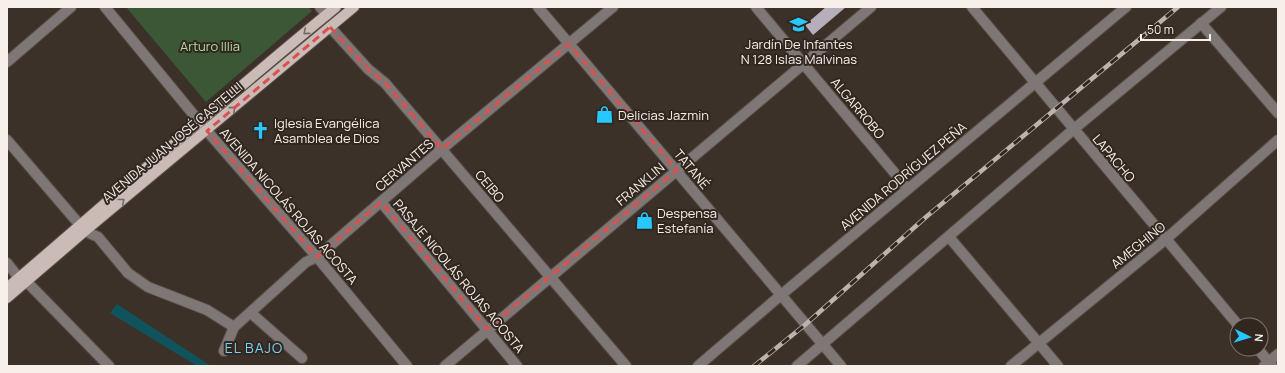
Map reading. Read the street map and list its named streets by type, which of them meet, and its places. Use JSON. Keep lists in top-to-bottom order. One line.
{"streets":{"main road":["AVENIDA JUAN JOSÉ CASTELLI"],"street":["ALGARROBO","LAPACHO","CERVANTES","TATANÉ","AVENIDA RODRÍGUEZ PEÑA","FRANKLIN","CEIBO","AVENIDA NICOLÁS ROJAS ACOSTA","AMEGHINO","PASAJE NICOLÁS ROJAS ACOSTA"]},"crossings":[["ALGARROBO","AVENIDA RODRÍGUEZ PEÑA"],["ALGARROBO","FRANKLIN"],["AVENIDA JUAN JOSÉ CASTELLI","CEIBO"],["AVENIDA JUAN JOSÉ CASTELLI","AVENIDA NICOLÁS ROJAS ACOSTA"],["LAPACHO","AVENIDA RODRÍGUEZ PEÑA"],["LAPACHO","AMEGHINO"],["CERVANTES","TATANÉ"],["CERVANTES","CEIBO"],["CERVANTES","AVENIDA NICOLÁS ROJAS ACOSTA"],["CERVANTES","PASAJE NICOLÁS ROJAS ACOSTA"],["TATANÉ","AVENIDA RODRÍGUEZ PEÑA"],["TATANÉ","FRANKLIN"],["FRANKLIN","CEIBO"],["FRANKLIN","PASAJE NICOLÁS ROJAS ACOSTA"]],"districts":["EL BAJO"],"parks":["Arturo Illia"],"places":{"school or university":["Jardín De Infantes N 128 Islas Malvinas"],"shop":["Delicias Jazmin","Despensa Estefanía"],"church":["Iglesia Evangélica Asamblea de Dios"]},"scale_bar":"50 m","north":"right"}
